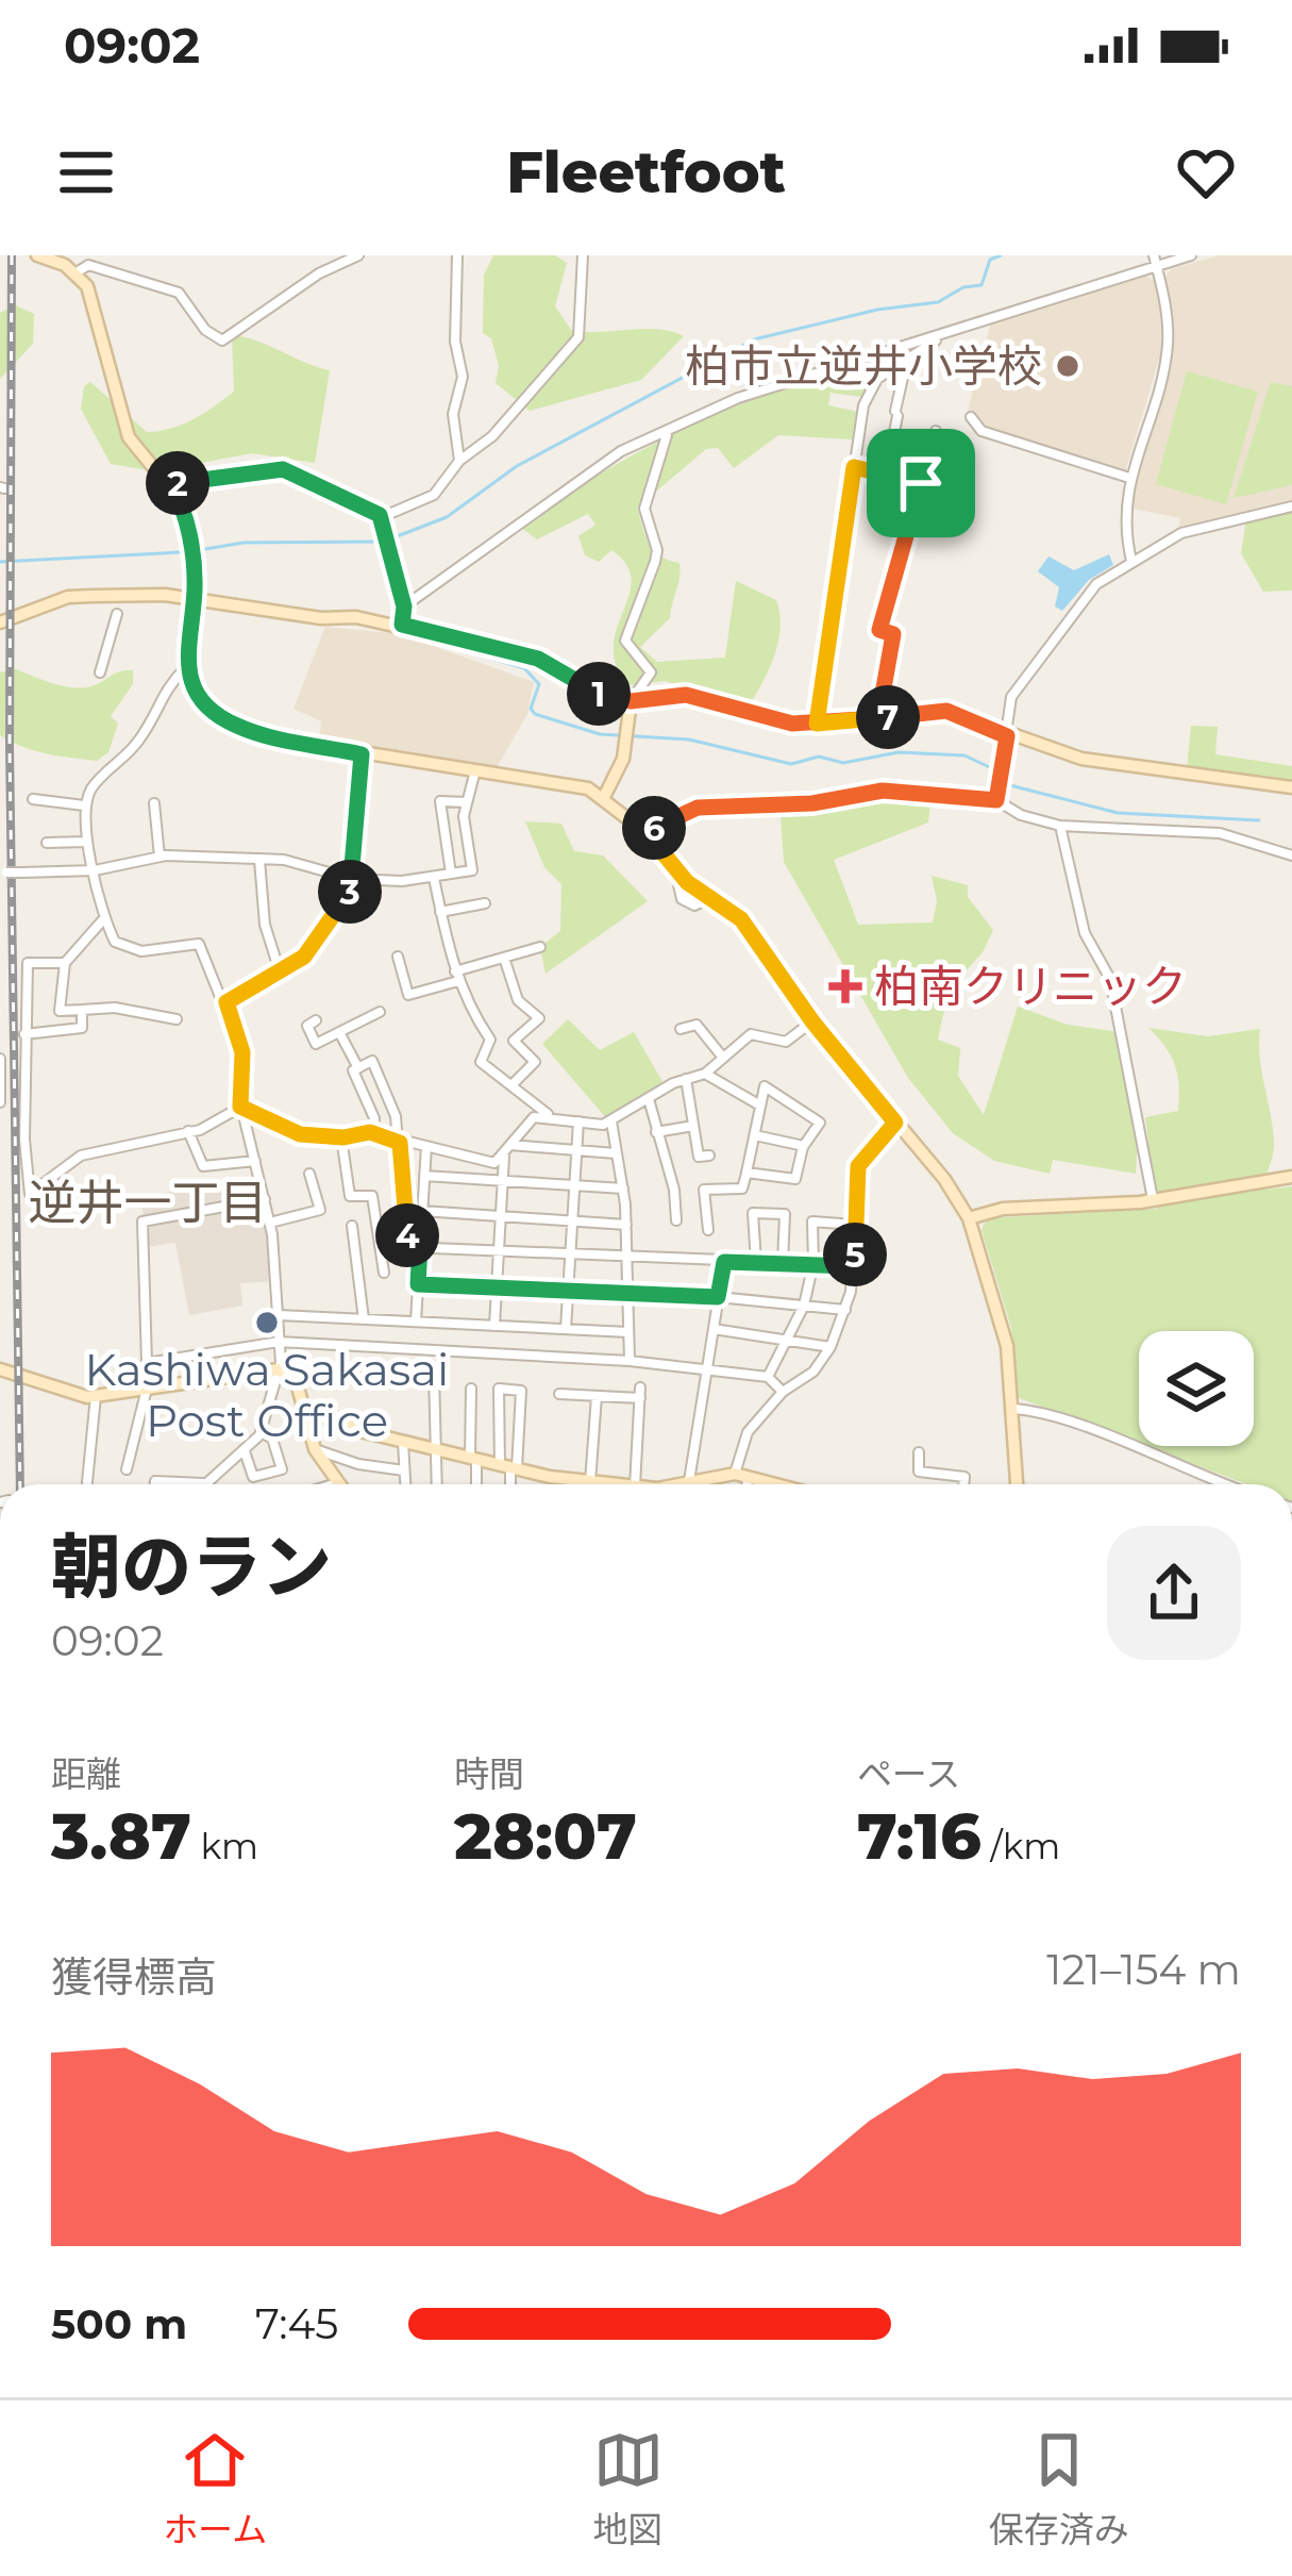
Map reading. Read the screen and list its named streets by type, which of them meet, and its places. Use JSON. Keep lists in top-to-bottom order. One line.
{"districts":["逆井一丁目"],"places":{"other":["柏市立逆井小学校","Kashiwa Sakasai Post Office"],"health":["柏南クリニック"]},"page":{"status":"09:02","header":"Fleetfoot","pins":["2","1","7","6","3","4","5"],"heading":["朝のラン","09:02"],"stats":[["距離","3.87 km"],["時間","28:07"],["ペース","7:16 /km"]],"chart":["獲得標高","121–154 m"],"list":[{"name":"500 m","note":"7:45"}],"tabs":["ホーム","地図","保存済み"]}}
